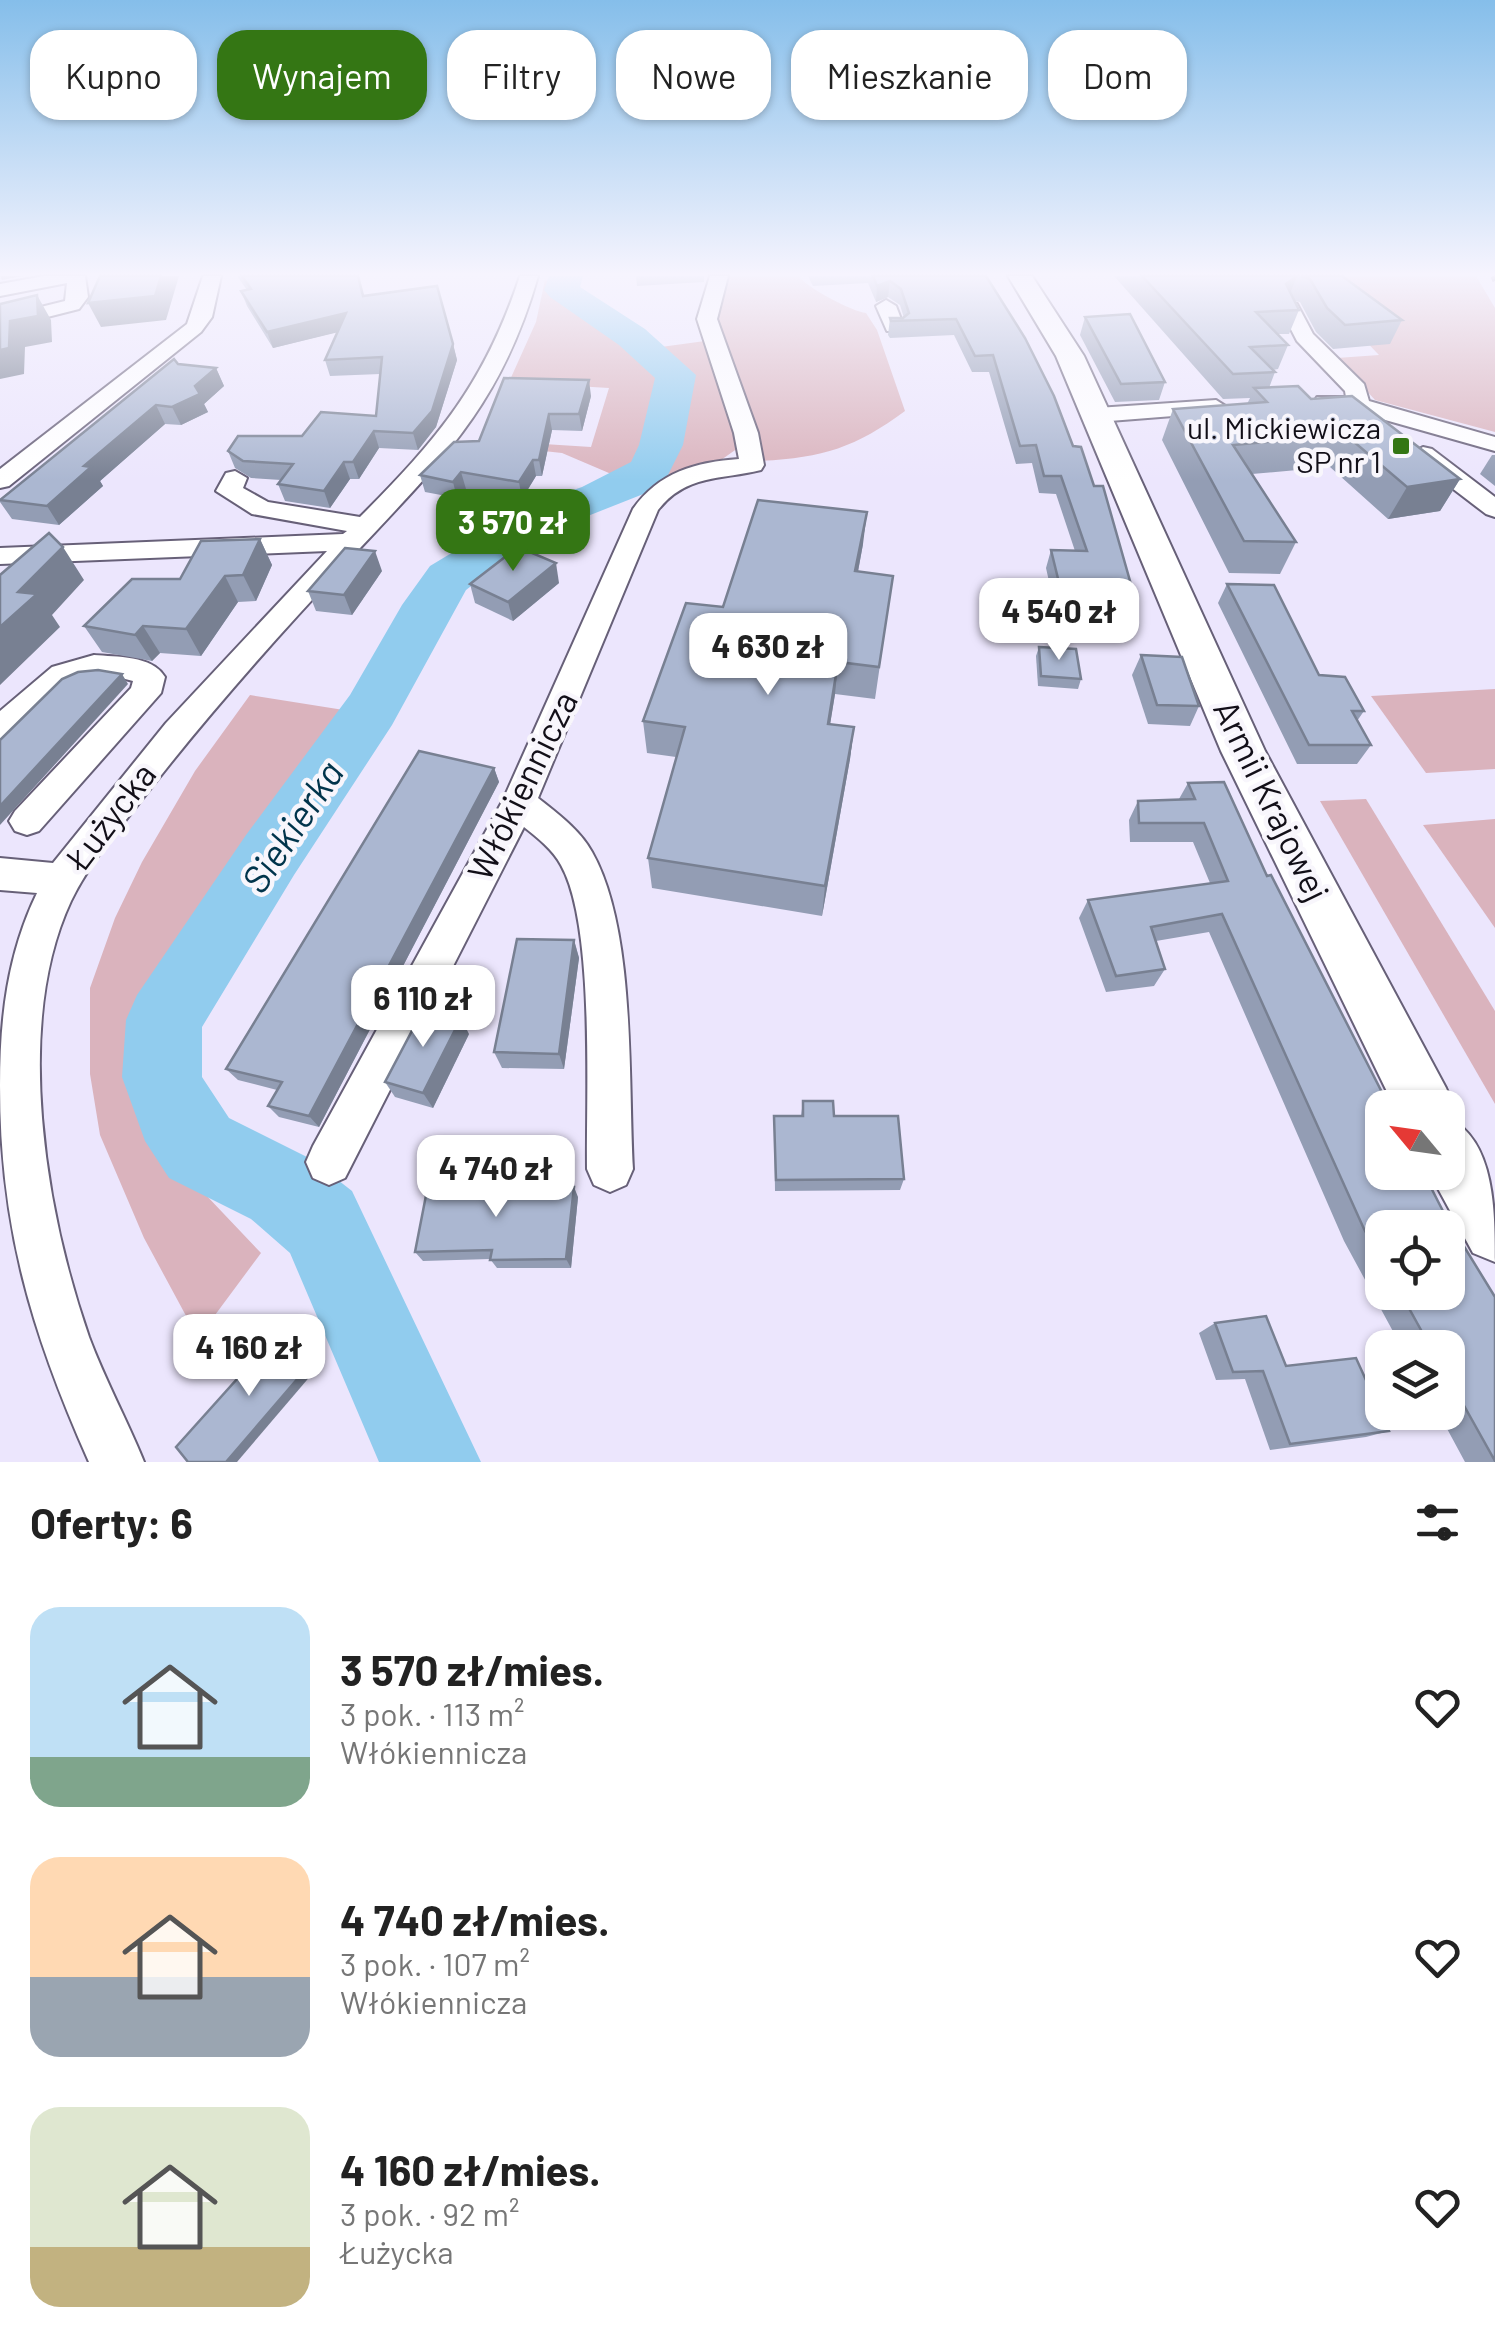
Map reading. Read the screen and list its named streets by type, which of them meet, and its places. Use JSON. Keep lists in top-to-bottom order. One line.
{"streets":{"main road":["Armii Krajowej"],"street":["Włókiennicza","Łużycka"]},"water":["Siekierka"],"places":{"transit":["ul. Mickiewicza SP nr 1"]},"north":"top left","page":{"chip":["Kupno","Wynajem","Filtry","Nowe","Mieszkanie","Dom"],"price":["3 570 zł","4 540 zł","4 630 zł","6 110 zł","4 740 zł","4 160 zł"],"heading":"Oferty: 6","list":[{"name":"3 570 zł/mies.","note":"3 pok. · 113 m² · Włókiennicza"},{"name":"4 740 zł/mies.","note":"3 pok. · 107 m² · Włókiennicza"},{"name":"4 160 zł/mies.","note":"3 pok. · 92 m² · Łużycka"}]}}
